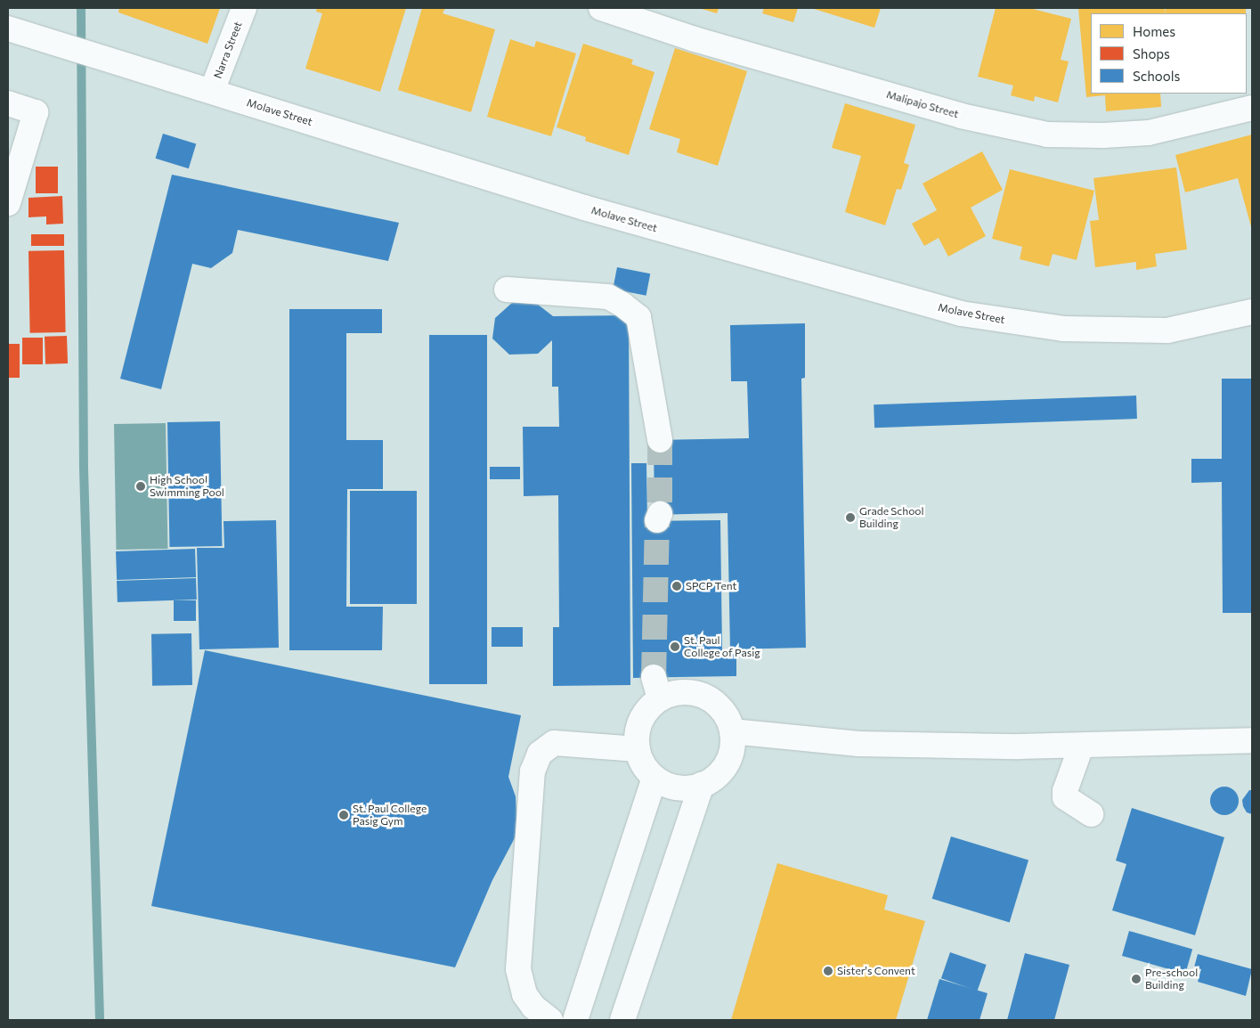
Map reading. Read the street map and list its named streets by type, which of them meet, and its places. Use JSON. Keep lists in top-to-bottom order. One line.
{"streets":{"street":["Narra Street","Malipajo Street","Molave Street"]},"crossings":[["Narra Street","Molave Street"]],"places":["High School Swimming Pool","Grade School Building","SPCP Tent","St. Paul College of Pasig","St. Paul College Pasig Gym","Sister's Convent","Pre-school Building"],"legend":["Homes","Shops","Schools"]}
